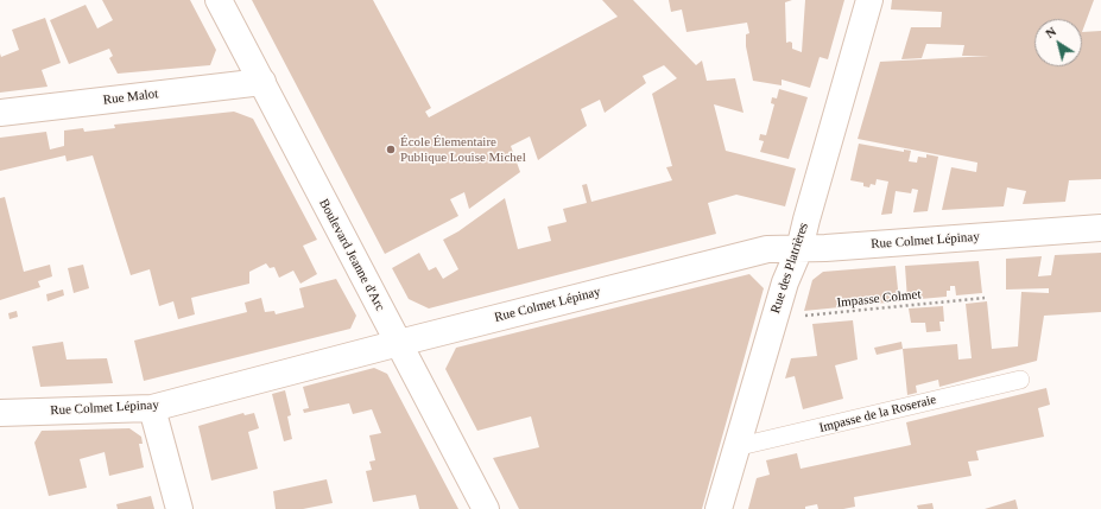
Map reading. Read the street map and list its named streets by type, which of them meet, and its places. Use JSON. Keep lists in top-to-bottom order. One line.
{"streets":{"street":["Rue Malot","Rue Colmet Lépinay","Boulevard Jeanne d'Arc","Rue des Platrières"],"lane":["Impasse de la Roseraie"],"path":["Impasse Colmet"]},"crossings":[["Rue Malot","Boulevard Jeanne d'Arc"],["Rue Colmet Lépinay","Boulevard Jeanne d'Arc"],["Rue Colmet Lépinay","Rue des Platrières"],["Rue des Platrières","Impasse Colmet"],["Rue des Platrières","Impasse de la Roseraie"]],"places":["École Élementaire Publique Louise Michel"],"north":"top left"}
